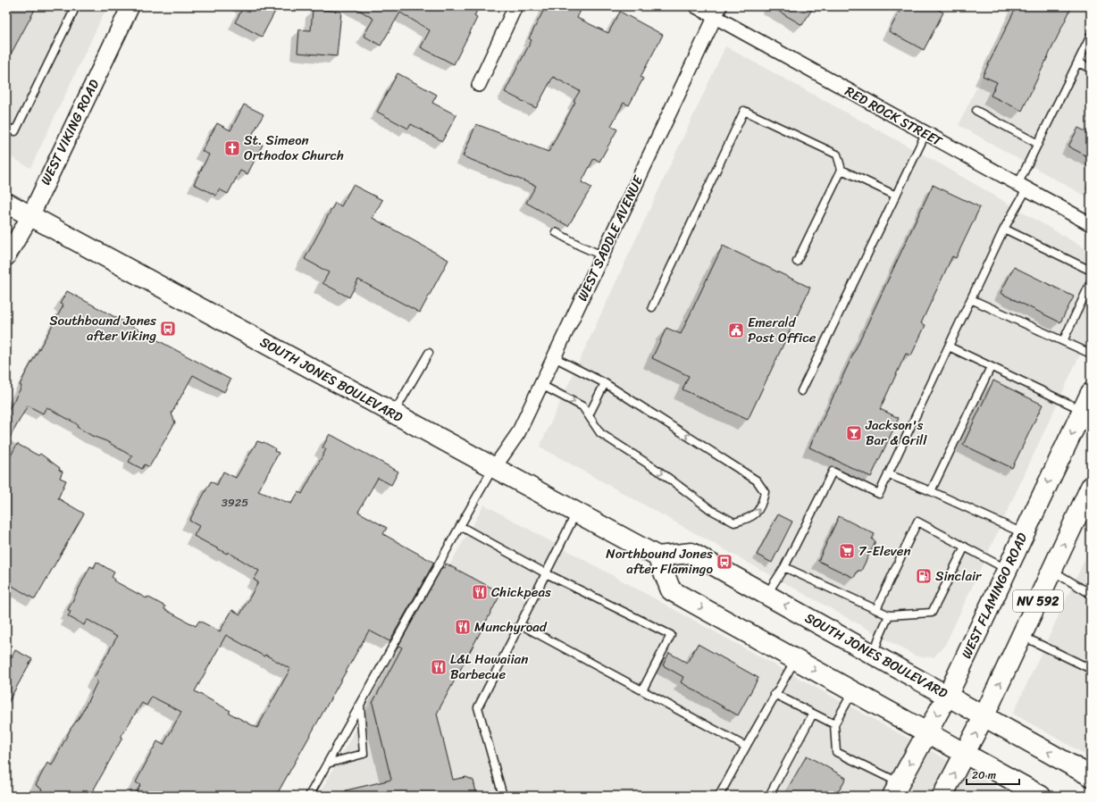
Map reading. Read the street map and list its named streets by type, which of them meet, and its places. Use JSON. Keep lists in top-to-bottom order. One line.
{"streets":{"main road":["SOUTH JONES BOULEVARD","WEST FLAMINGO ROAD","NV 592"],"street":["RED ROCK STREET","WEST VIKING ROAD","WEST SADDLE AVENUE"]},"crossings":[["RED ROCK STREET","WEST SADDLE AVENUE"],["WEST VIKING ROAD","SOUTH JONES BOULEVARD"],["WEST SADDLE AVENUE","SOUTH JONES BOULEVARD"],["SOUTH JONES BOULEVARD","WEST FLAMINGO ROAD"],["SOUTH JONES BOULEVARD","NV 592"]],"places":{"church":["St. Simeon Orthodox Church"],"bus stop":["Southbound Jones after Viking","Northbound Jones after Flamingo"],"public building":["Emerald Post Office"],"bar":["Jackson's Bar & Grill"],"supermarket":["7-Eleven"],"fuel station":["Sinclair"],"restaurant":["Chickpeas","Munchyroad","L&L Hawaiian Barbecue"]},"house_numbers":["3925"],"scale_bar":"20 m"}
